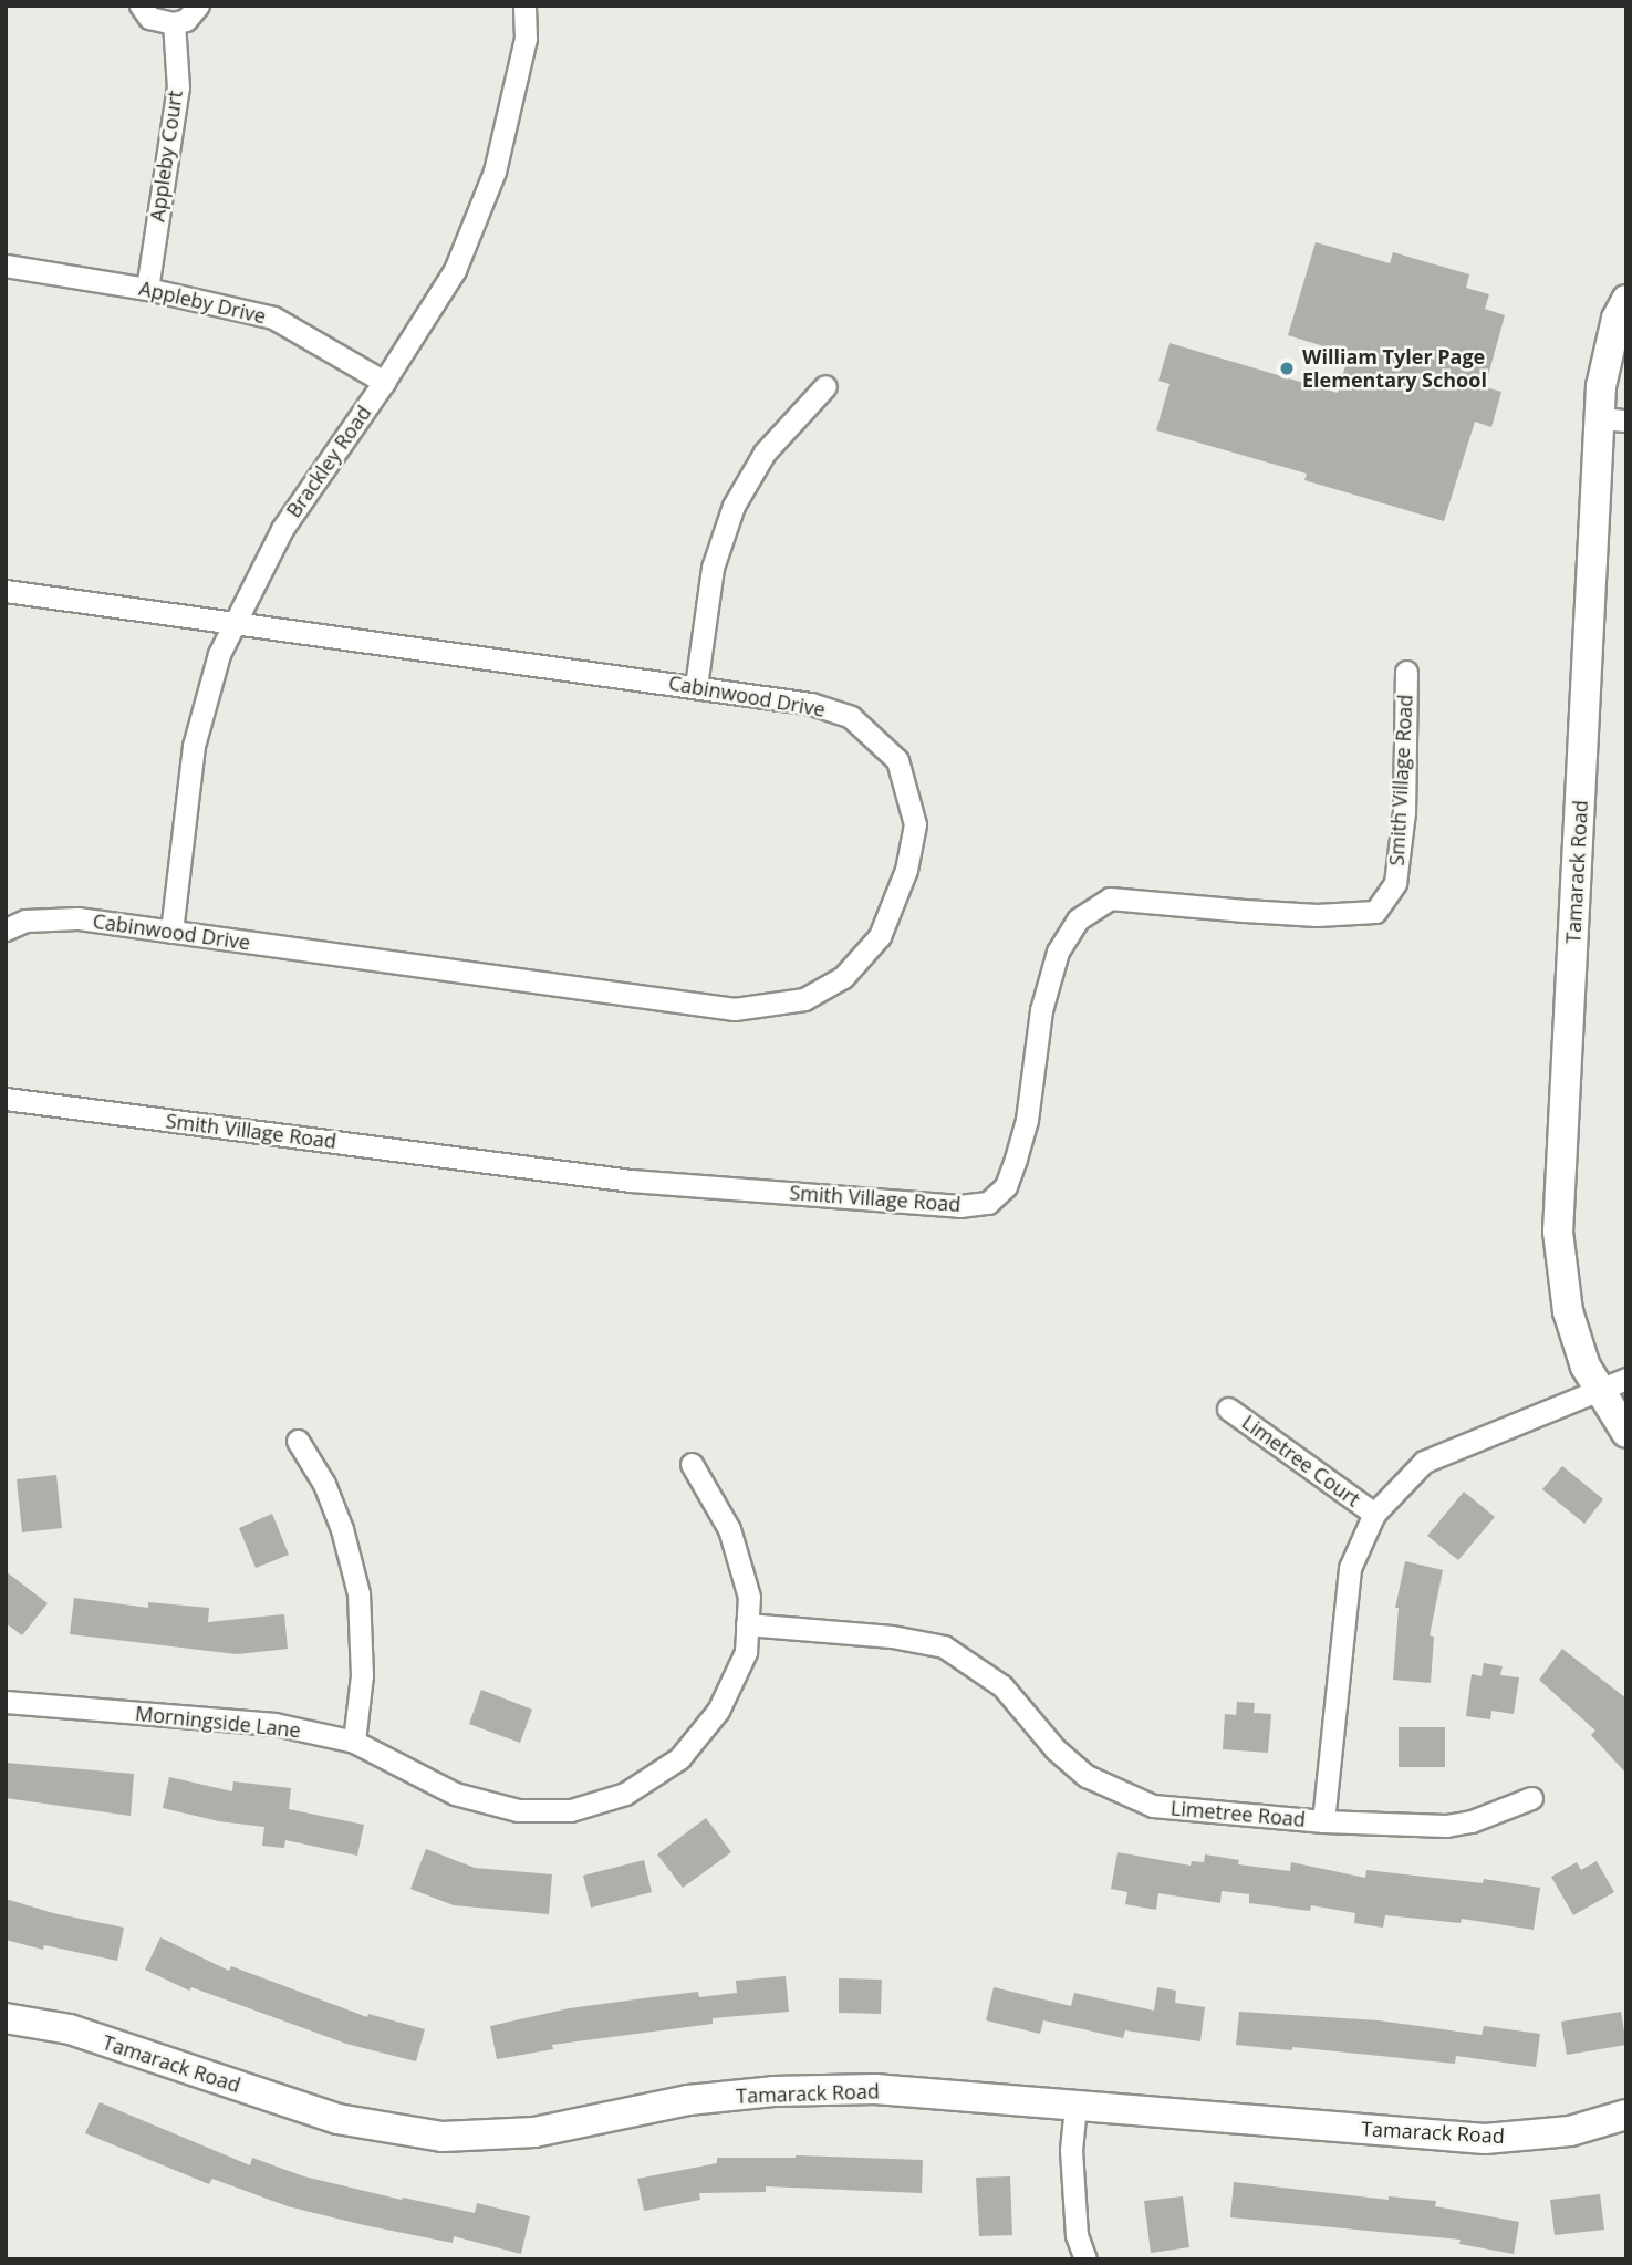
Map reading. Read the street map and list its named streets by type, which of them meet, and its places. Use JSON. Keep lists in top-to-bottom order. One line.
{"streets":{"street":["Appleby Court","Appleby Drive","Brackley Road","Cabinwood Drive","Smith Village Road","Tamarack Road","Limetree Court","Morningside Lane","Limetree Road"]},"crossings":[["Appleby Court","Appleby Drive"],["Appleby Drive","Brackley Road"],["Brackley Road","Cabinwood Drive"],["Tamarack Road","Limetree Road"],["Limetree Court","Limetree Road"],["Morningside Lane","Limetree Road"]],"places":["William Tyler Page Elementary School"]}
